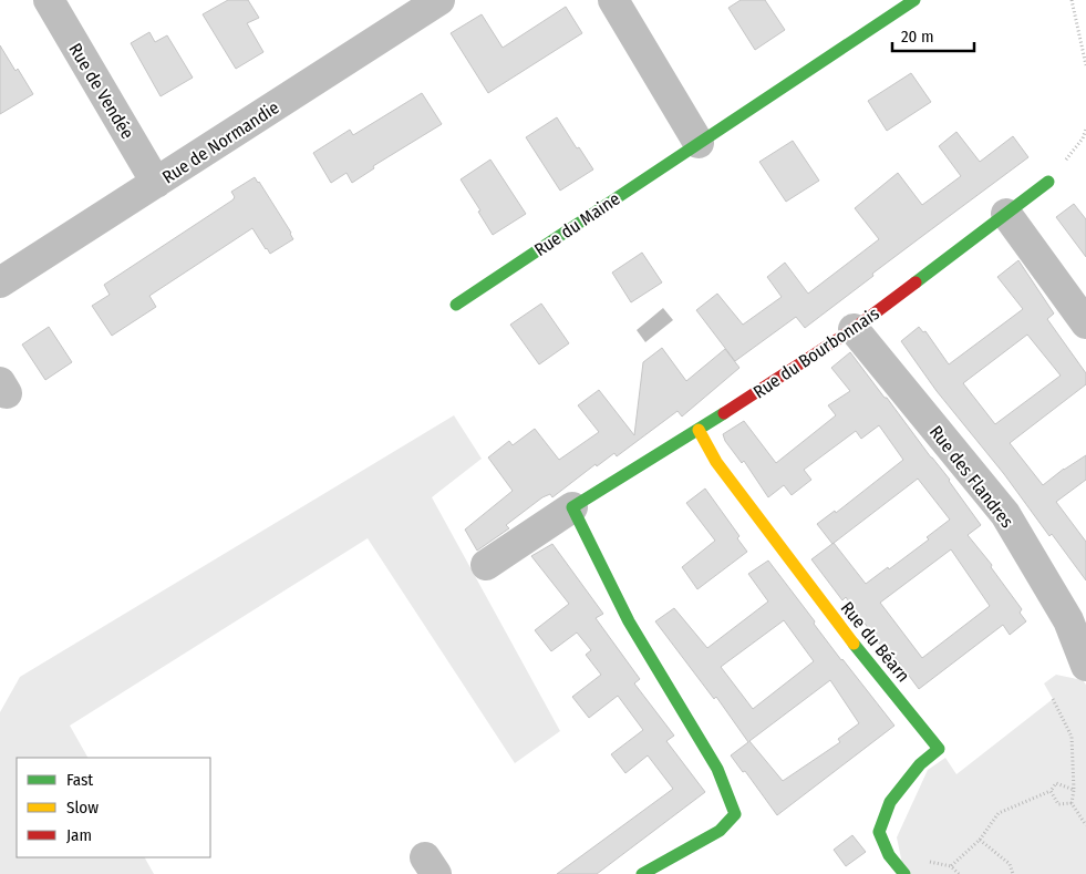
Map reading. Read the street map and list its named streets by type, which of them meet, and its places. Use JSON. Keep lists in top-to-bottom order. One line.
{"streets":{"street":["Rue de Vendée","Rue de Normandie","Rue du Maine","Rue du Bourbonnais","Rue des Flandres","Rue du Béarn"]},"crossings":[["Rue de Vendée","Rue de Normandie"],["Rue du Bourbonnais","Rue des Flandres"],["Rue du Bourbonnais","Rue du Béarn"]],"legend":["Fast","Slow","Jam"],"scale_bar":"20 m"}
